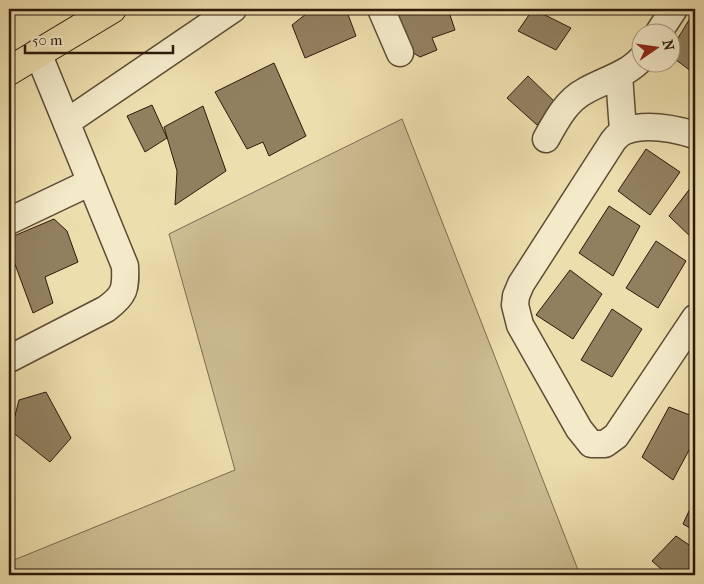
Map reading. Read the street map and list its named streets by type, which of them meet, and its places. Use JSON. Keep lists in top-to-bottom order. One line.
{"scale_bar":"50 m","north":"right"}
